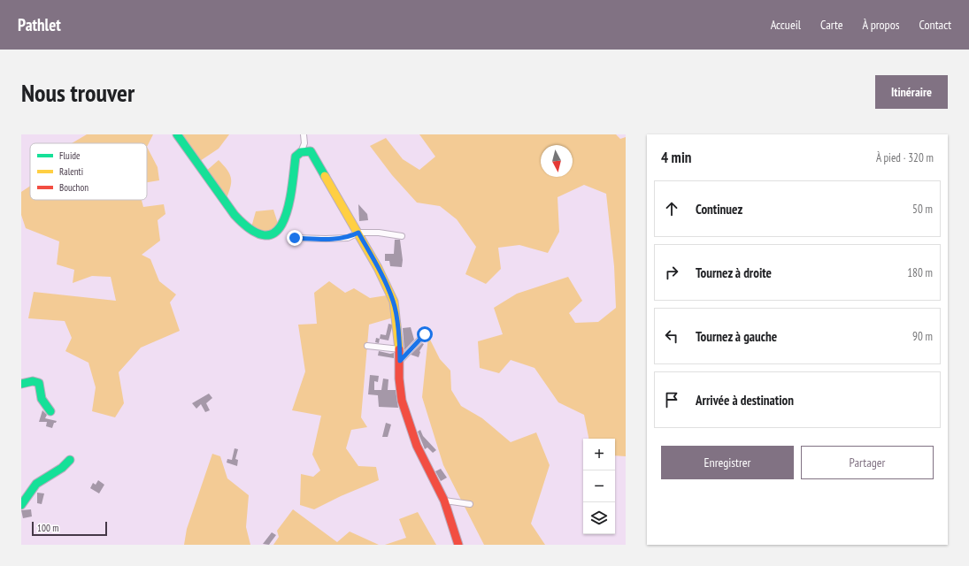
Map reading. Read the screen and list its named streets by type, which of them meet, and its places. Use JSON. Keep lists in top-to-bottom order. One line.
{"legend":["Fluide","Ralenti","Bouchon"],"scale_bar":"100 m","north":"bottom","page":{"header":"Pathlet","nav":["Accueil","Carte","À propos","Contact"],"buttons":["Itinéraire",["Enregistrer","Partager"]],"title":"Nous trouver","heading":["4 min","À pied · 320 m"],"list":[["Continuez","50 m"],["Tournez à droite","180 m"],["Tournez à gauche","90 m"],"Arrivée à destination"],"map_buttons":["+","−"],"scale":"100 m"}}
